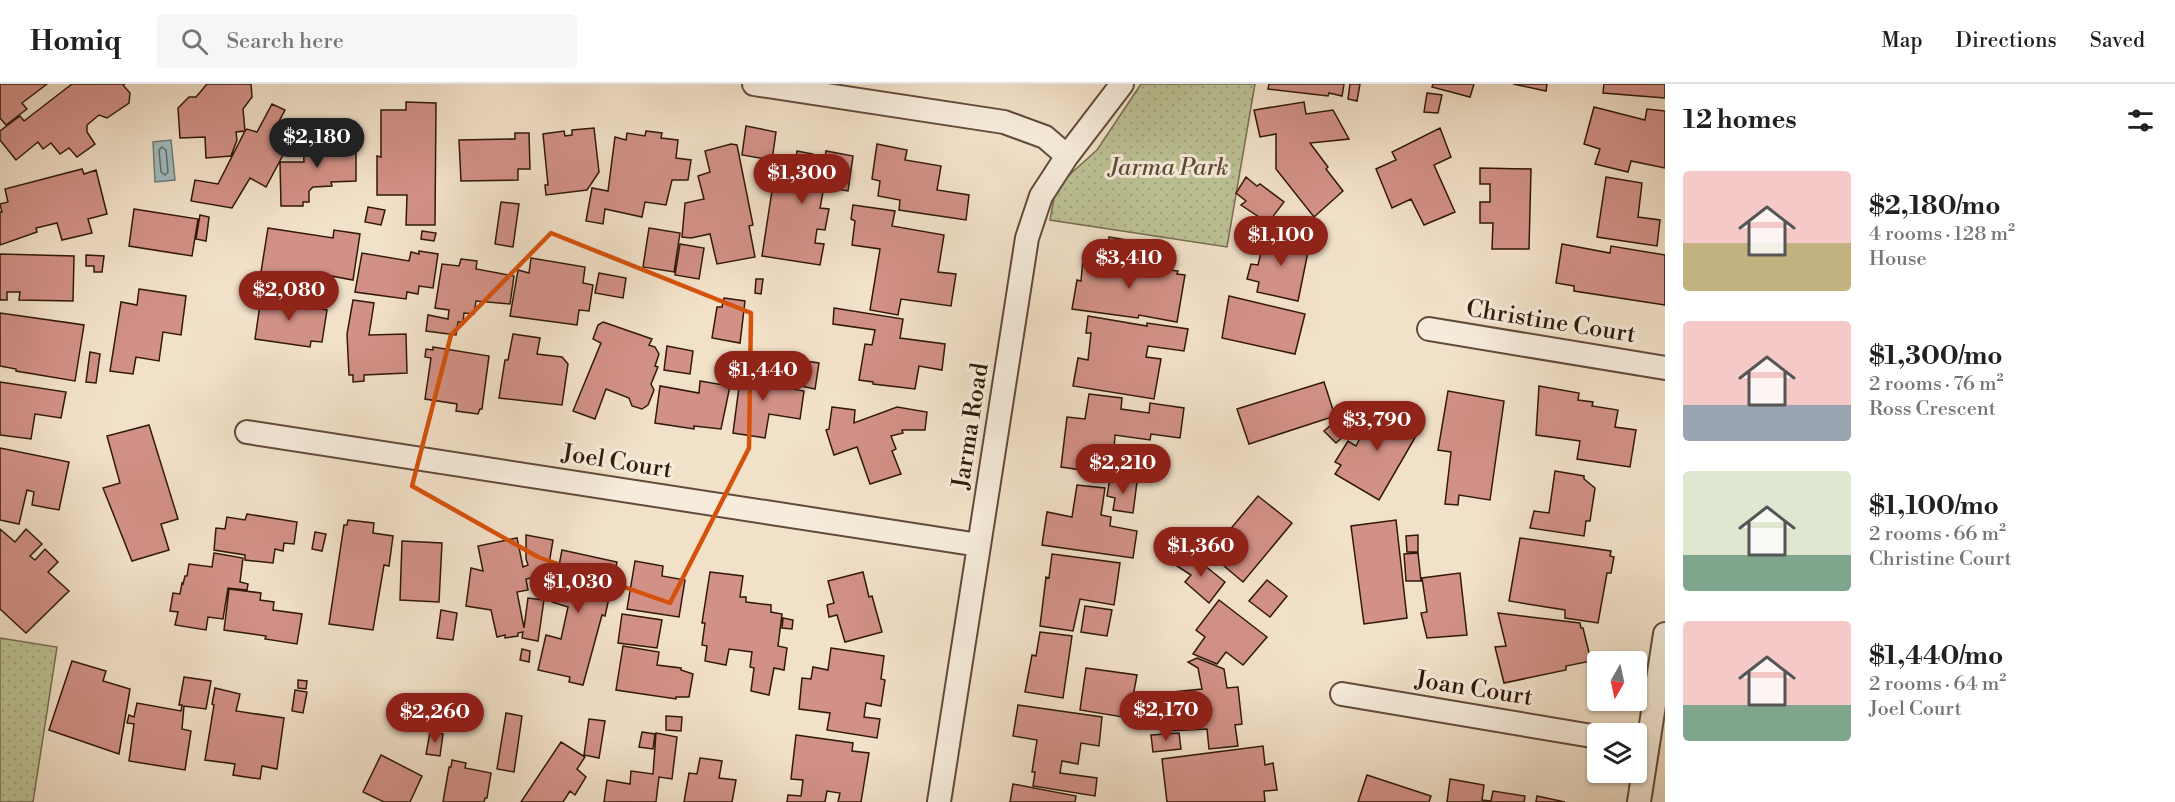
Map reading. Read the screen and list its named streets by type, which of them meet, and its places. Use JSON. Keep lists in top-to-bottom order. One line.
{"streets":{"street":["Christine Court","Jarma Road","Joel Court","Joan Court"]},"crossings":[["Jarma Road","Joel Court"]],"parks":["Jarma Park"],"north":"bottom","page":{"header":"Homiq","search":"Search here","nav":["Map","Directions","Saved"],"heading":"12 homes","price":["$2,180","$1,300","$1,100","$3,410","$2,080","$1,440","$3,790","$2,210","$1,360","$1,030","$2,170","$2,260"],"list":[{"name":"$2,180/mo","note":"4 rooms · 128 m² · House"},{"name":"$1,300/mo","note":"2 rooms · 76 m² · Ross Crescent"},{"name":"$1,100/mo","note":"2 rooms · 66 m² · Christine Court"},{"name":"$1,440/mo","note":"2 rooms · 64 m² · Joel Court"}]}}
